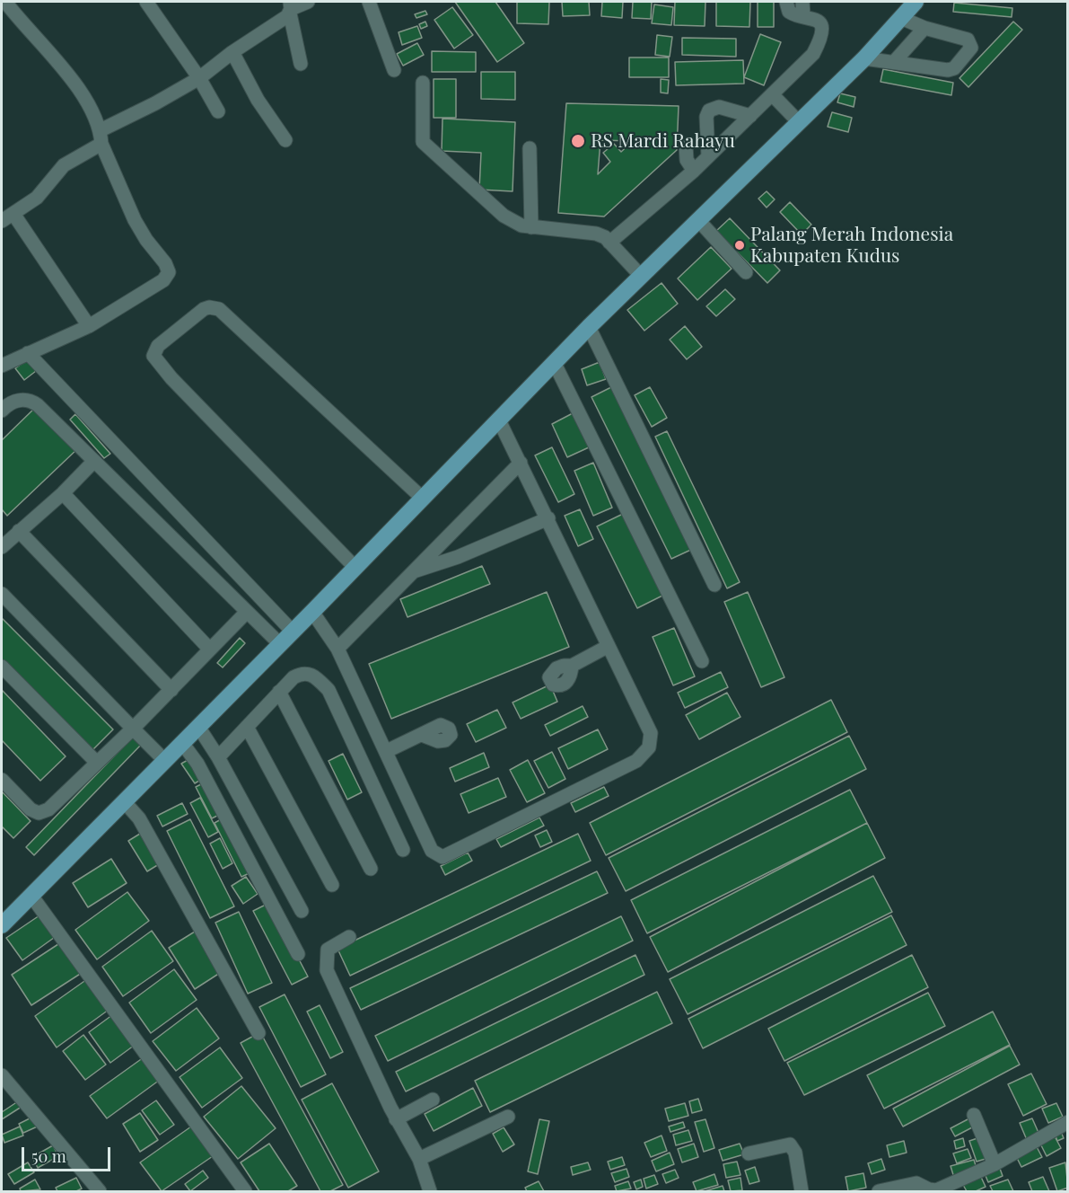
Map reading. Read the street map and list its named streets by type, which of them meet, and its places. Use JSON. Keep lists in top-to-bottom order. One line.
{"places":["RS Mardi Rahayu","Palang Merah Indonesia Kabupaten Kudus"],"scale_bar":"50 m"}
